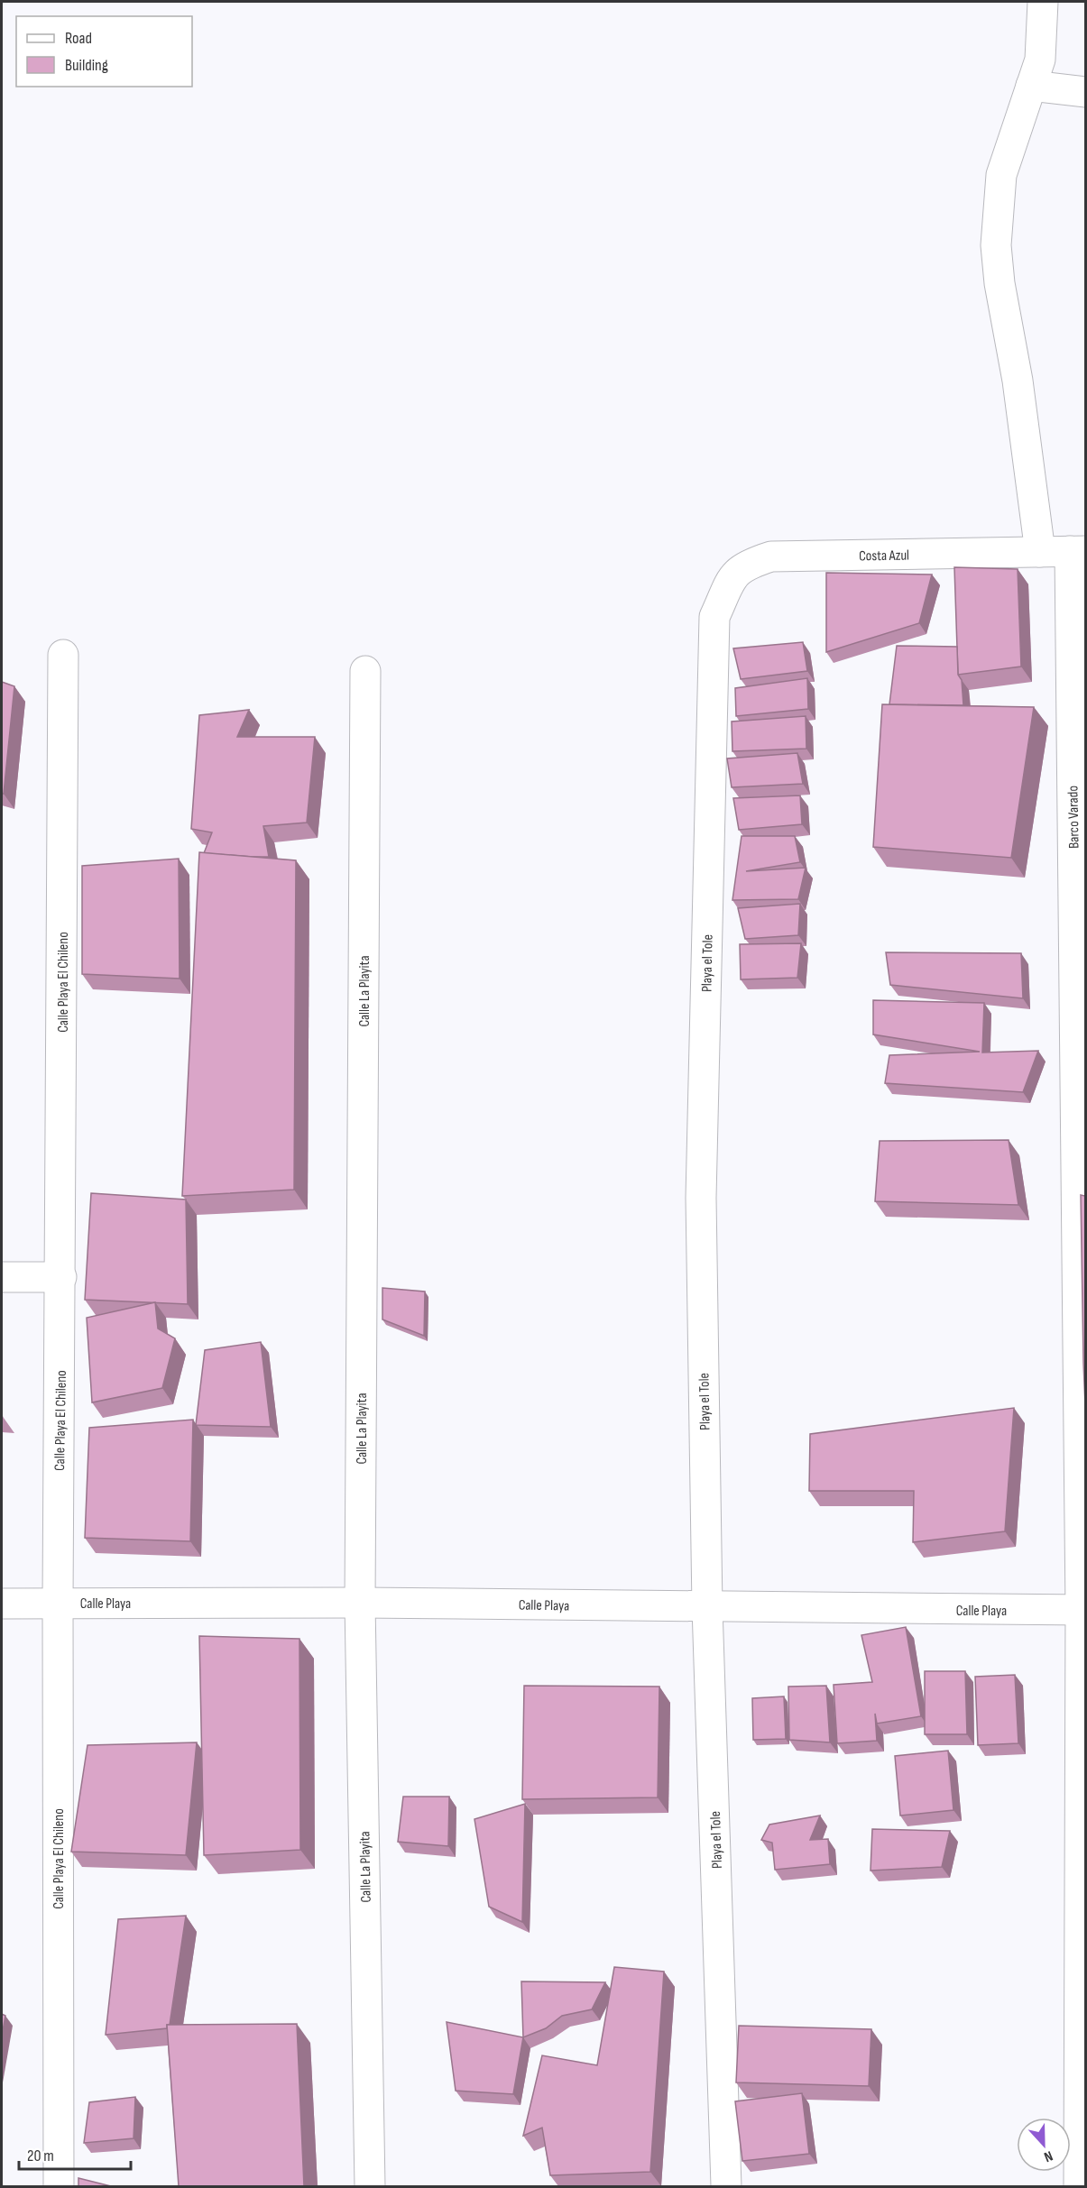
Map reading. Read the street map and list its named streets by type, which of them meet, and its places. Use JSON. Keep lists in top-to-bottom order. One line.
{"streets":{"street":["Costa Azul","Barco Varado","Playa el Tole","Calle Playa El Chileno","Calle La Playita","Calle Playa"]},"crossings":[["Costa Azul","Barco Varado"],["Costa Azul","Playa el Tole"],["Barco Varado","Calle Playa"],["Playa el Tole","Calle Playa"],["Calle Playa El Chileno","Calle Playa"],["Calle La Playita","Calle Playa"]],"legend":["Road","Building"],"scale_bar":"20 m","north":"bottom"}
